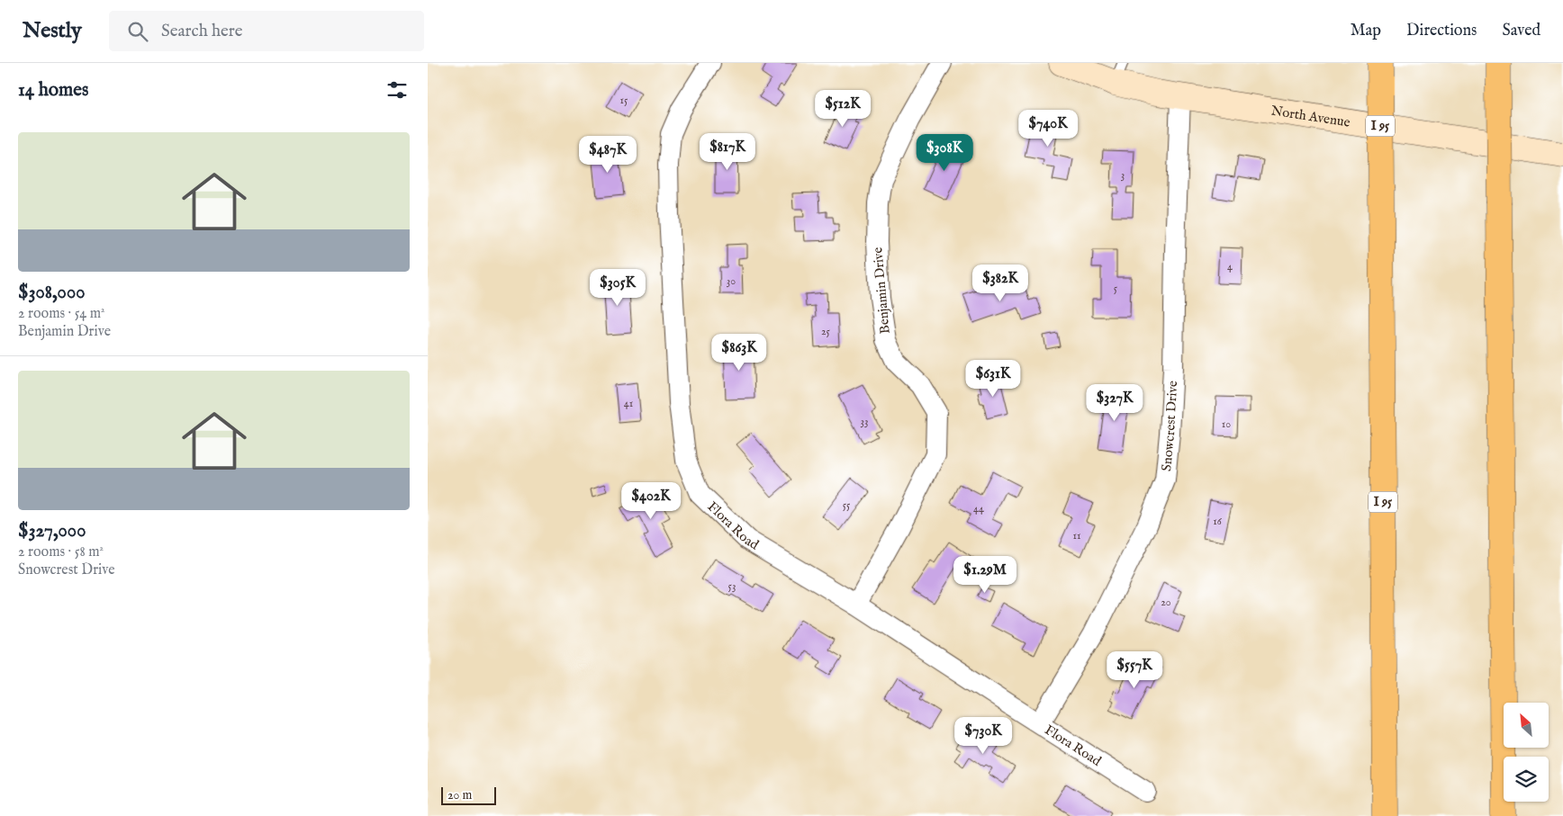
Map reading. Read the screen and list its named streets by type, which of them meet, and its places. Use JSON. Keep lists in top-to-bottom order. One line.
{"streets":{"highway":["I 95"],"main road":["North Avenue"],"street":["Benjamin Drive","Snowcrest Drive","Flora Road"]},"crossings":[["North Avenue","Snowcrest Drive"],["Benjamin Drive","Flora Road"],["Snowcrest Drive","Flora Road"]],"house_numbers":["15","3","4","30","5","25","41","33","10","55","44","16","11","53","20"],"scale_bar":"20 m","north":"top left","page":{"header":"Nestly","search":"Search here","nav":["Map","Directions","Saved"],"heading":"14 homes","price":["$512K","$740K","$817K","$308K","$487K","$382K","$305K","$863K","$631K","$327K","$402K","$1.29M","$557K","$730K"],"list":[{"name":"$308,000","note":"2 rooms · 54 m² · Benjamin Drive"},{"name":"$327,000","note":"2 rooms · 58 m² · Snowcrest Drive"}],"scale":"20 m"}}
